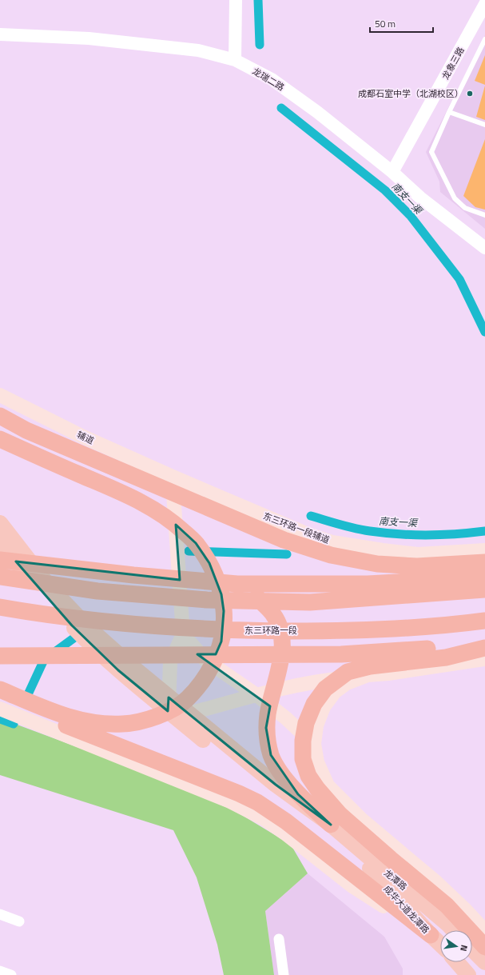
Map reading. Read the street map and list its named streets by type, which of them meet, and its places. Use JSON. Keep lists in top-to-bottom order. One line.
{"streets":{"highway":["东三环路一段"],"main road":["辅道","东三环路一段辅道","龙潭路","成华大道龙潭路"],"street":["龙象三路","龙瑞二路"]},"crossings":[["龙象三路","龙瑞二路"],["辅道","东三环路一段辅道"]],"water":["南支一渠"],"places":["成都石室中学（北湖校区）"],"scale_bar":"50 m","north":"right"}
